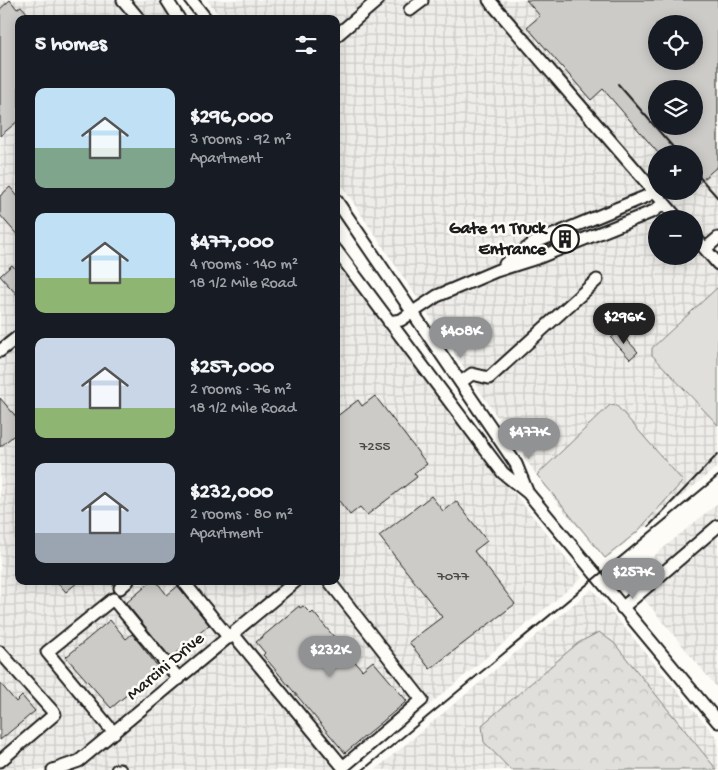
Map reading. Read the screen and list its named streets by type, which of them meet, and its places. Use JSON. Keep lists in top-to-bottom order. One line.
{"streets":{"street":["Marcini Drive"]},"places":{"building":["Gate 11 Truck Entrance"]},"house_numbers":["7255","7077"],"page":{"map_buttons":["+","−"],"heading":"5 homes","list":[{"name":"$296,000","note":"3 rooms · 92 m² · Apartment"},{"name":"$477,000","note":"4 rooms · 140 m² · 18 1/2 Mile Road"},{"name":"$257,000","note":"2 rooms · 76 m² · 18 1/2 Mile Road"},{"name":"$232,000","note":"2 rooms · 80 m² · Apartment"}],"price":["$296K","$408K","$477K","$257K","$232K"]}}
